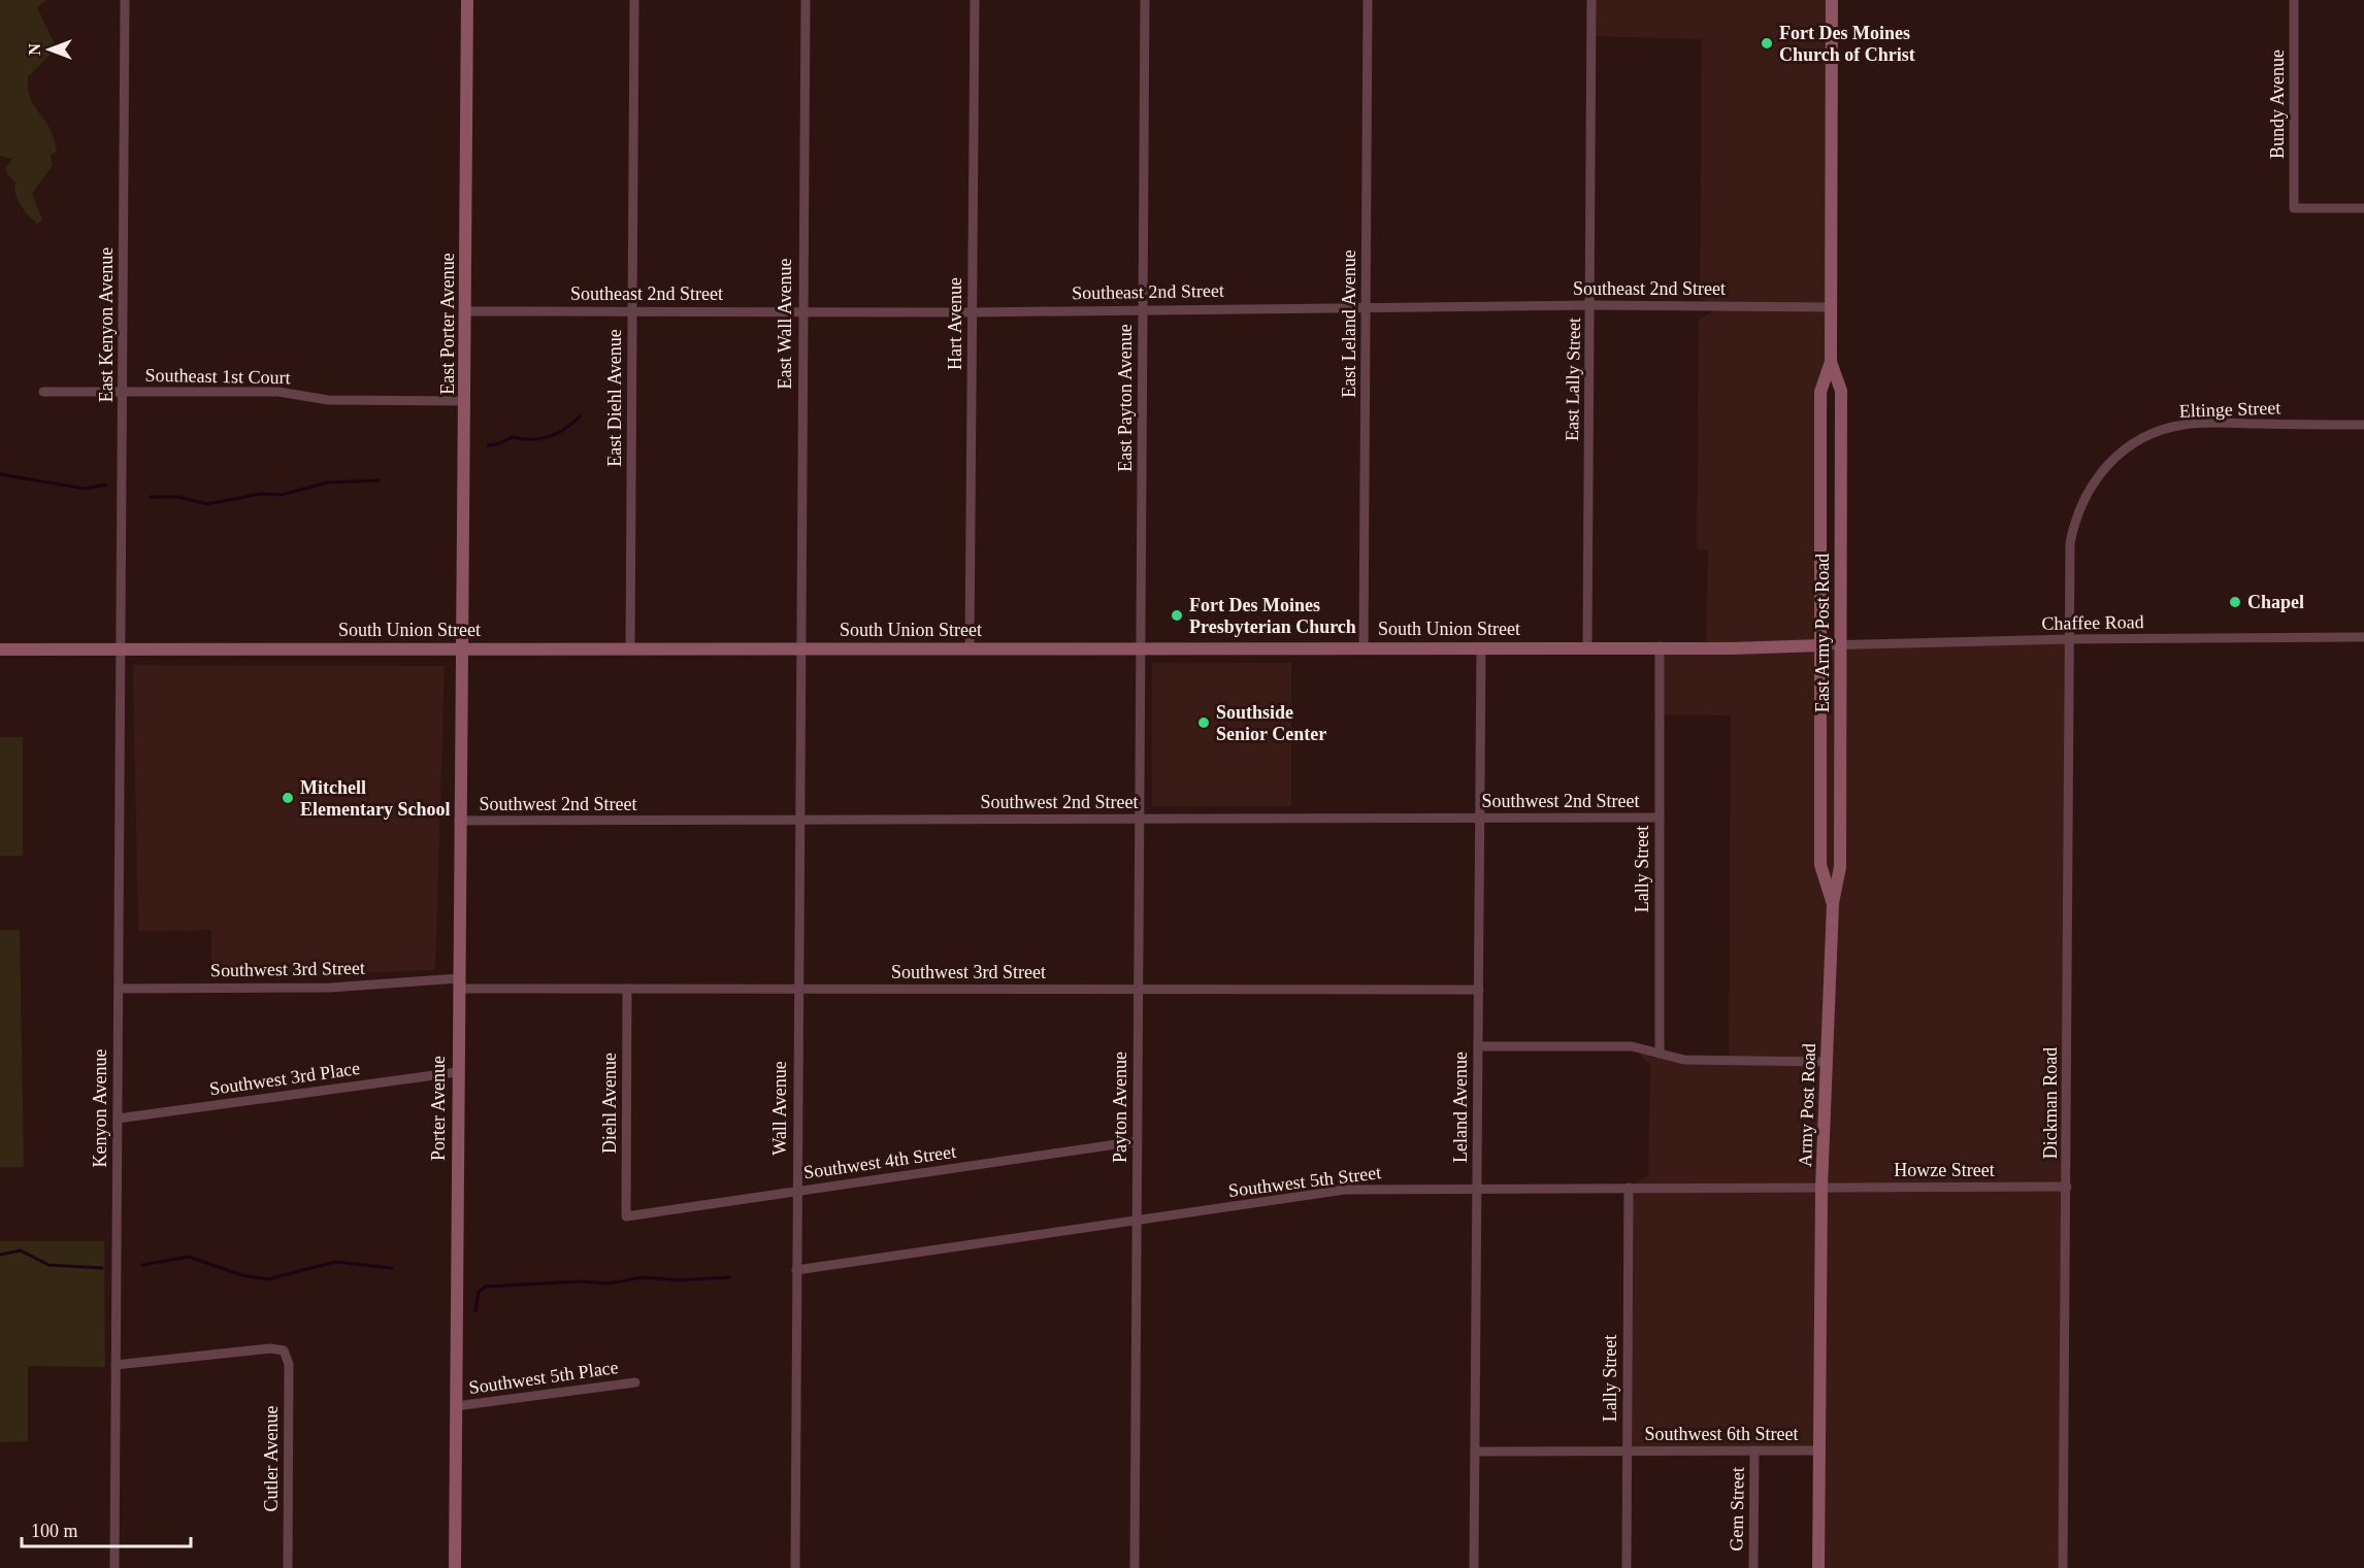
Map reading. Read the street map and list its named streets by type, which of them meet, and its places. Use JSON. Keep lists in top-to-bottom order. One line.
{"streets":{"street":["Bundy Avenue","Southeast 2nd Street","East Porter Avenue","East Wall Avenue","Hart Avenue","East Leland Avenue","East Kenyon Avenue","Southeast 1st Court","East Lally Street","East Diehl Avenue","East Payton Avenue","Eltinge Street","Chaffee Road","South Union Street","East Army Post Road","Southwest 2nd Street","Lally Street","Southwest 3rd Street","Southwest 3rd Place","Diehl Avenue","Dickman Road","Army Post Road","Payton Avenue","Leland Avenue","Kenyon Avenue","Porter Avenue","Wall Avenue","Southwest 4th Street","Howze Street","Southwest 5th Street","Southwest 5th Place","Southwest 6th Street","Cutler Avenue","Gem Street"]},"crossings":[["Southeast 2nd Street","East Porter Avenue"],["Southeast 2nd Street","East Wall Avenue"],["Southeast 2nd Street","Hart Avenue"],["Southeast 2nd Street","East Leland Avenue"],["Southeast 2nd Street","East Lally Street"],["Southeast 2nd Street","East Diehl Avenue"],["Southeast 2nd Street","East Payton Avenue"],["Southeast 2nd Street","East Army Post Road"],["East Porter Avenue","Southeast 1st Court"],["East Porter Avenue","South Union Street"],["East Porter Avenue","Porter Avenue"],["East Wall Avenue","South Union Street"],["East Wall Avenue","Wall Avenue"],["Hart Avenue","South Union Street"],["East Leland Avenue","South Union Street"],["East Kenyon Avenue","Southeast 1st Court"],["East Kenyon Avenue","South Union Street"],["East Kenyon Avenue","Kenyon Avenue"],["East Lally Street","South Union Street"],["East Diehl Avenue","South Union Street"],["East Payton Avenue","South Union Street"],["East Payton Avenue","Payton Avenue"],["Eltinge Street","Chaffee Road"],["Eltinge Street","Dickman Road"],["Chaffee Road","South Union Street"],["Chaffee Road","East Army Post Road"],["Chaffee Road","Dickman Road"],["Chaffee Road","Army Post Road"],["South Union Street","East Army Post Road"],["South Union Street","Lally Street"],["South Union Street","Army Post Road"],["South Union Street","Payton Avenue"],["South Union Street","Leland Avenue"],["South Union Street","Kenyon Avenue"],["South Union Street","Porter Avenue"],["South Union Street","Wall Avenue"],["East Army Post Road","Army Post Road"],["Southwest 2nd Street","Lally Street"],["Southwest 2nd Street","Payton Avenue"],["Southwest 2nd Street","Leland Avenue"],["Southwest 2nd Street","Porter Avenue"],["Southwest 2nd Street","Wall Avenue"],["Lally Street","Southwest 5th Street"],["Lally Street","Southwest 6th Street"],["Southwest 3rd Street","Diehl Avenue"],["Southwest 3rd Street","Payton Avenue"],["Southwest 3rd Street","Leland Avenue"],["Southwest 3rd Street","Kenyon Avenue"],["Southwest 3rd Street","Porter Avenue"],["Southwest 3rd Street","Wall Avenue"],["Southwest 3rd Place","Kenyon Avenue"],["Southwest 3rd Place","Porter Avenue"],["Diehl Avenue","Southwest 4th Street"],["Dickman Road","Howze Street"],["Army Post Road","Howze Street"],["Army Post Road","Southwest 5th Street"],["Army Post Road","Southwest 6th Street"],["Payton Avenue","Southwest 4th Street"],["Payton Avenue","Southwest 5th Street"],["Leland Avenue","Southwest 5th Street"],["Leland Avenue","Southwest 6th Street"],["Kenyon Avenue","Cutler Avenue"],["Porter Avenue","Southwest 5th Place"],["Wall Avenue","Southwest 4th Street"],["Wall Avenue","Southwest 5th Street"],["Howze Street","Southwest 5th Street"],["Southwest 6th Street","Gem Street"]],"places":["Fort Des Moines Church of Christ","Chapel","Fort Des Moines Presbyterian Church","Southside Senior Center","Mitchell Elementary School"],"scale_bar":"100 m","north":"left"}
